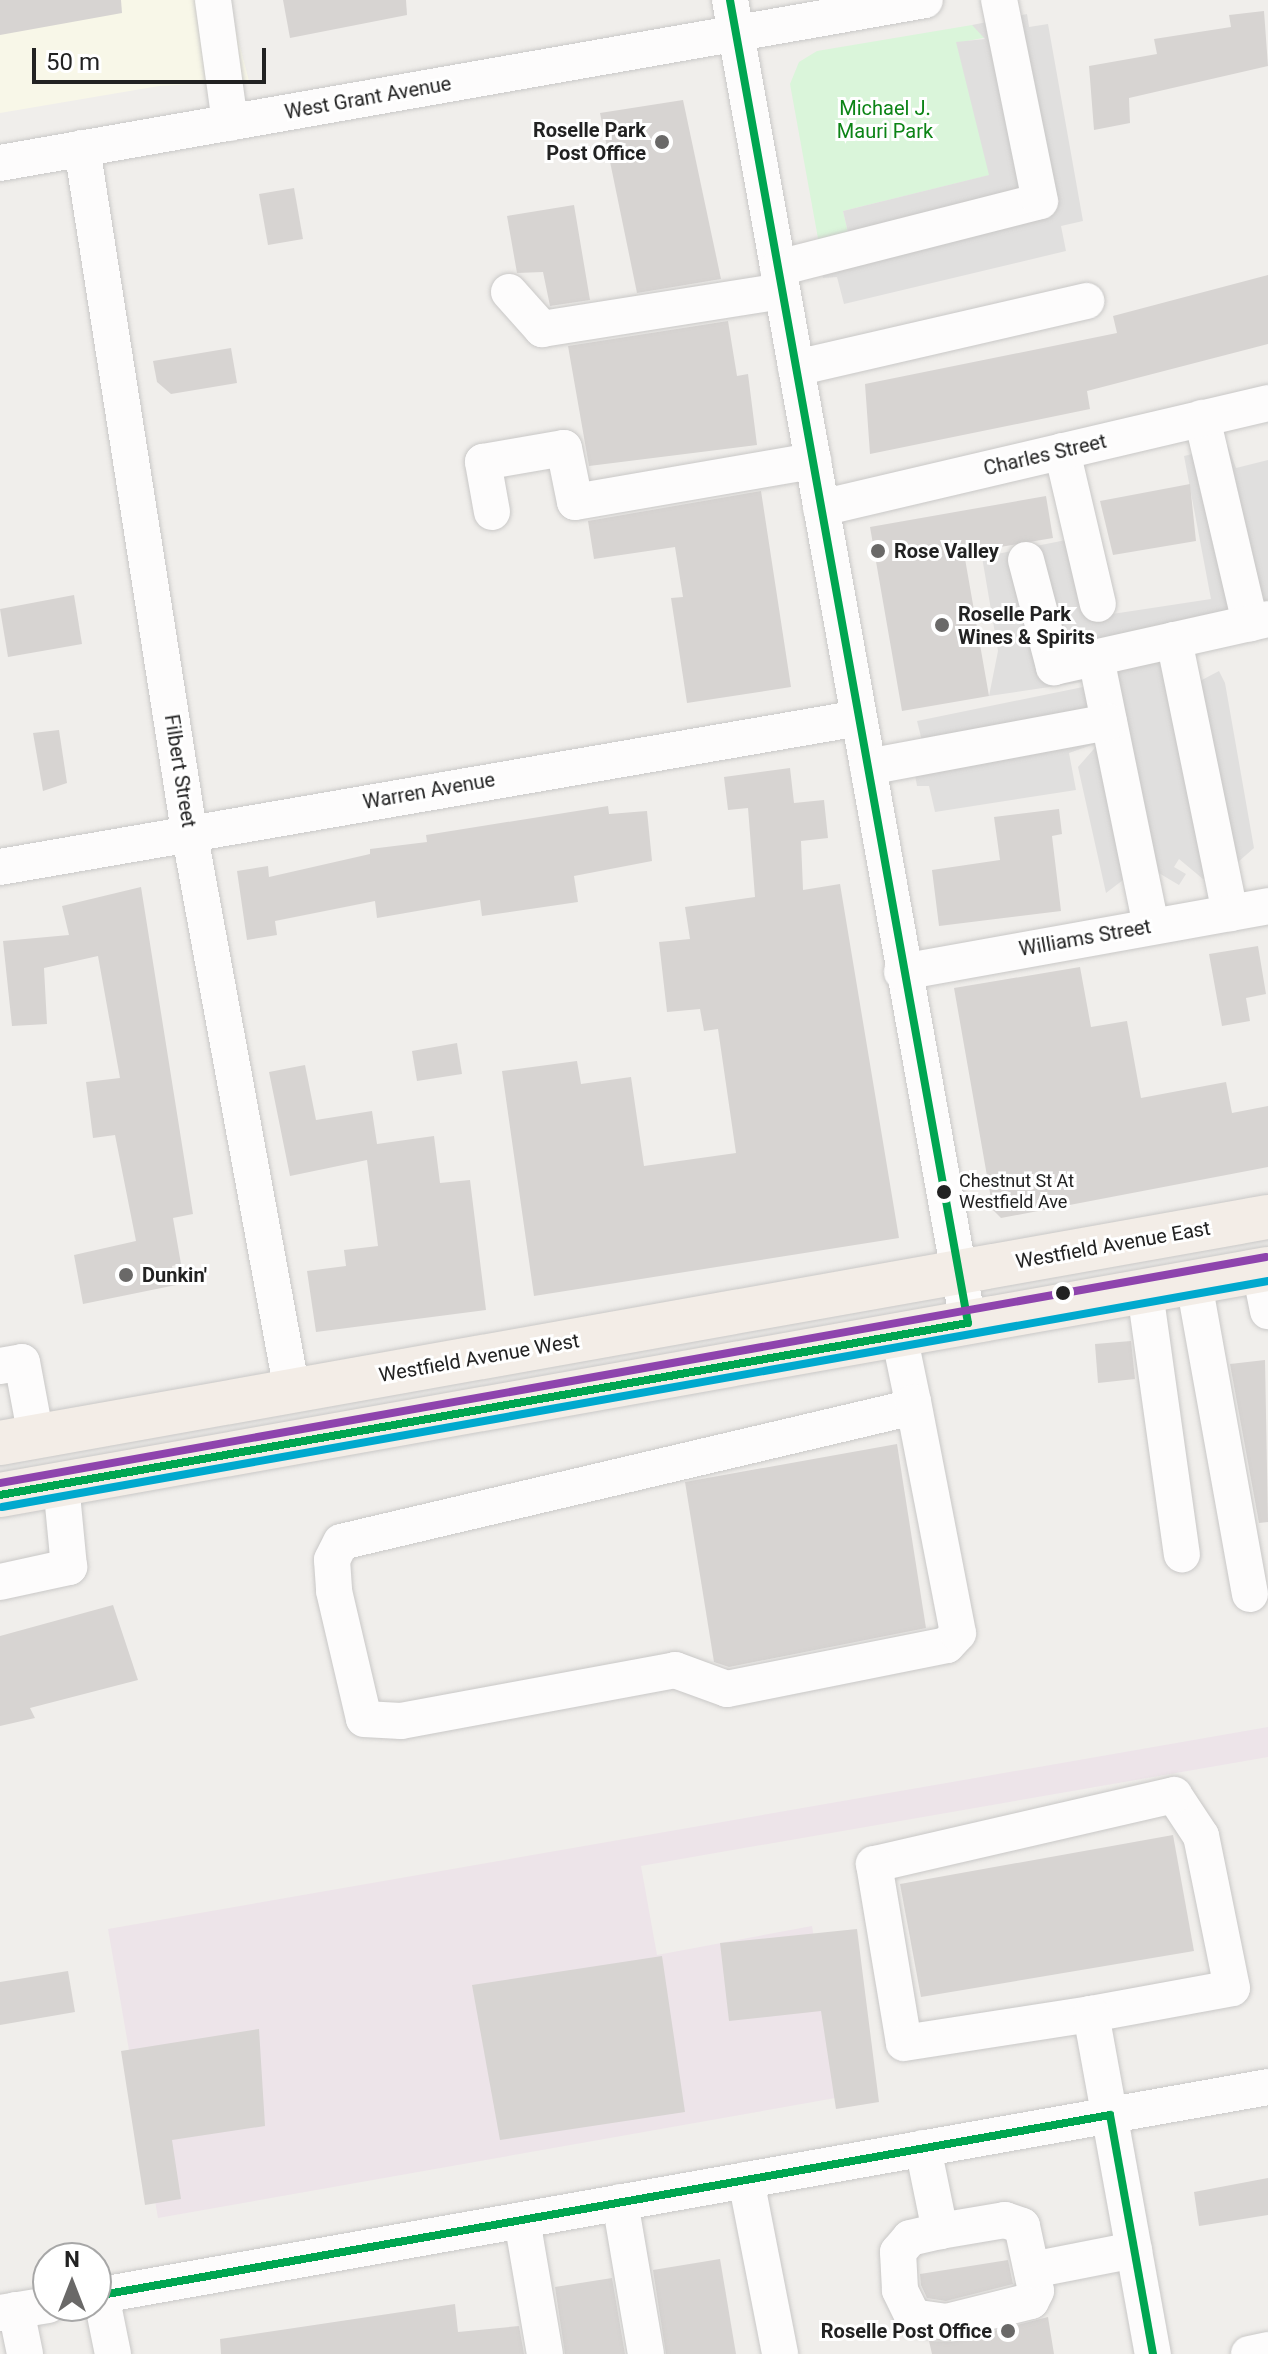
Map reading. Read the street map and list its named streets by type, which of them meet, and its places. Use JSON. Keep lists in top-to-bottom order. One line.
{"streets":{"main road":["Westfield Avenue East","Westfield Avenue West"],"street":["West Grant Avenue","Charles Street","Filbert Street","Warren Avenue","Williams Street"]},"crossings":[["West Grant Avenue","Filbert Street"],["Filbert Street","Warren Avenue"],["Filbert Street","Westfield Avenue West"],["Westfield Avenue East","Westfield Avenue West"]],"parks":["Michael J. Mauri Park"],"places":["Roselle Park Post Office","Rose Valley","Roselle Park Wines & Spirits","Chestnut St At Westfield Ave","Dunkin'","Roselle Post Office"],"scale_bar":"50 m","north":"top"}
